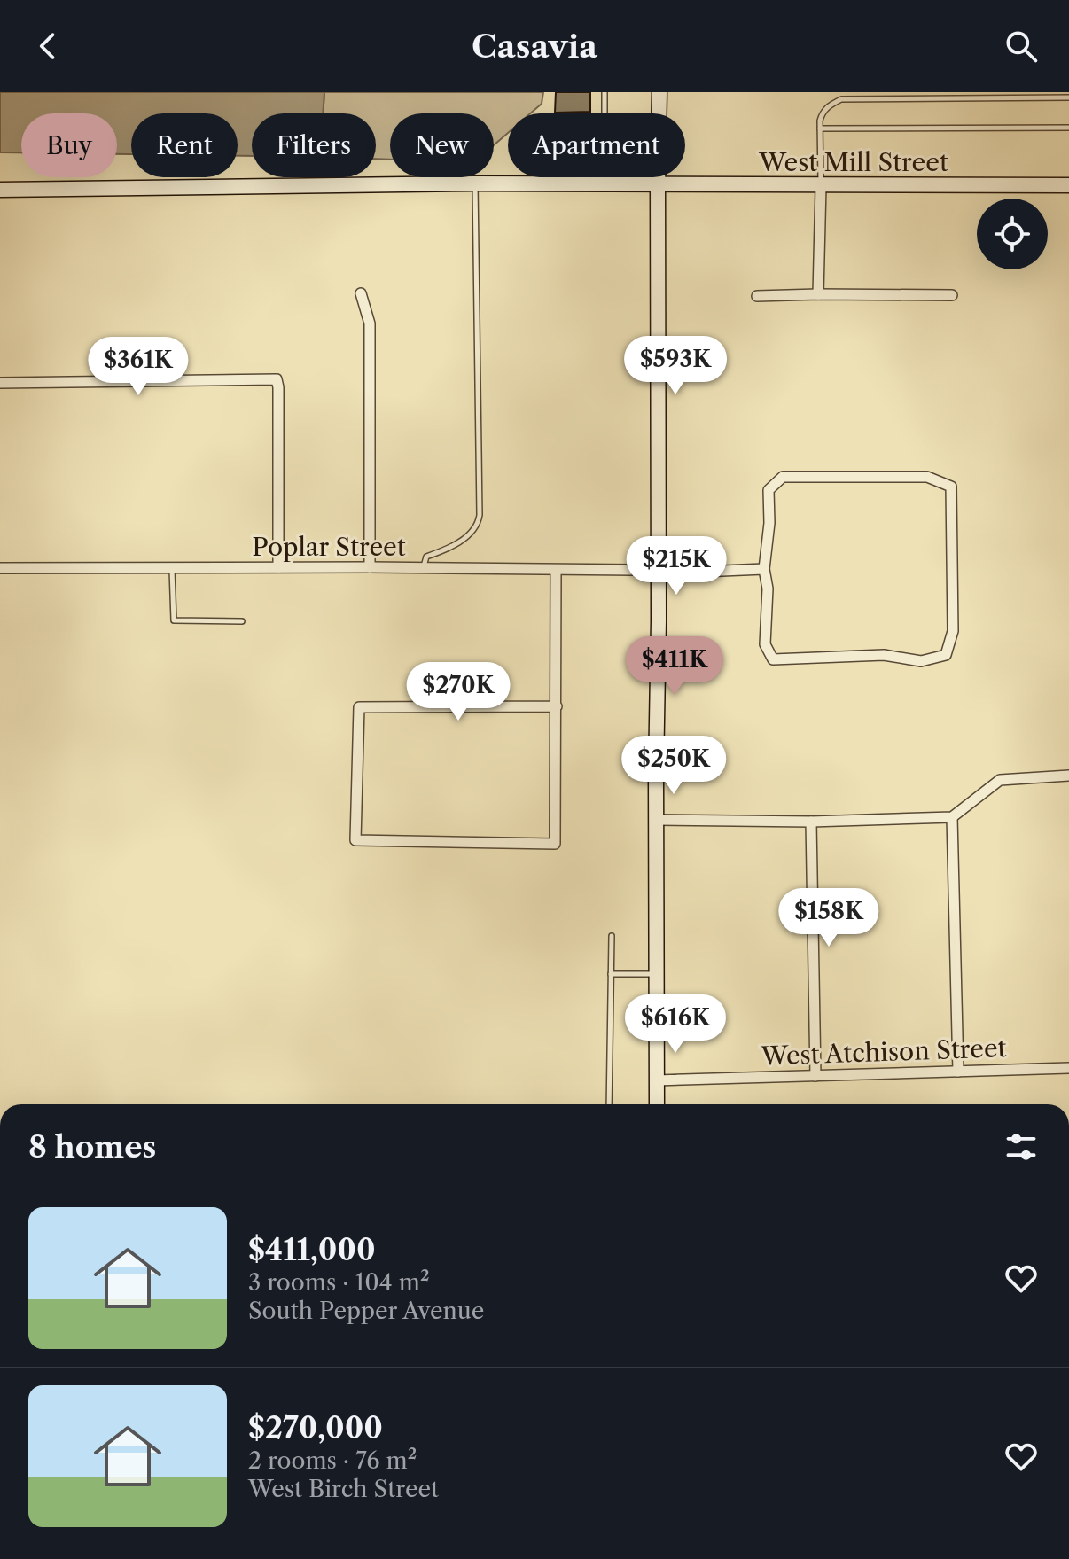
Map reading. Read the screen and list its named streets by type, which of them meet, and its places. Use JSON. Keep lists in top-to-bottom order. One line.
{"streets":{"main road":["West Mill Street"],"street":["Poplar Street","West Atchison Street"]},"page":{"header":"Casavia","chip":["Buy","Rent","Filters","New","Apartment"],"price":["$593K","$361K","$215K","$411K","$270K","$250K","$158K","$616K"],"heading":"8 homes","list":[{"name":"$411,000","note":"3 rooms · 104 m² · South Pepper Avenue"},{"name":"$270,000","note":"2 rooms · 76 m² · West Birch Street"}]}}
